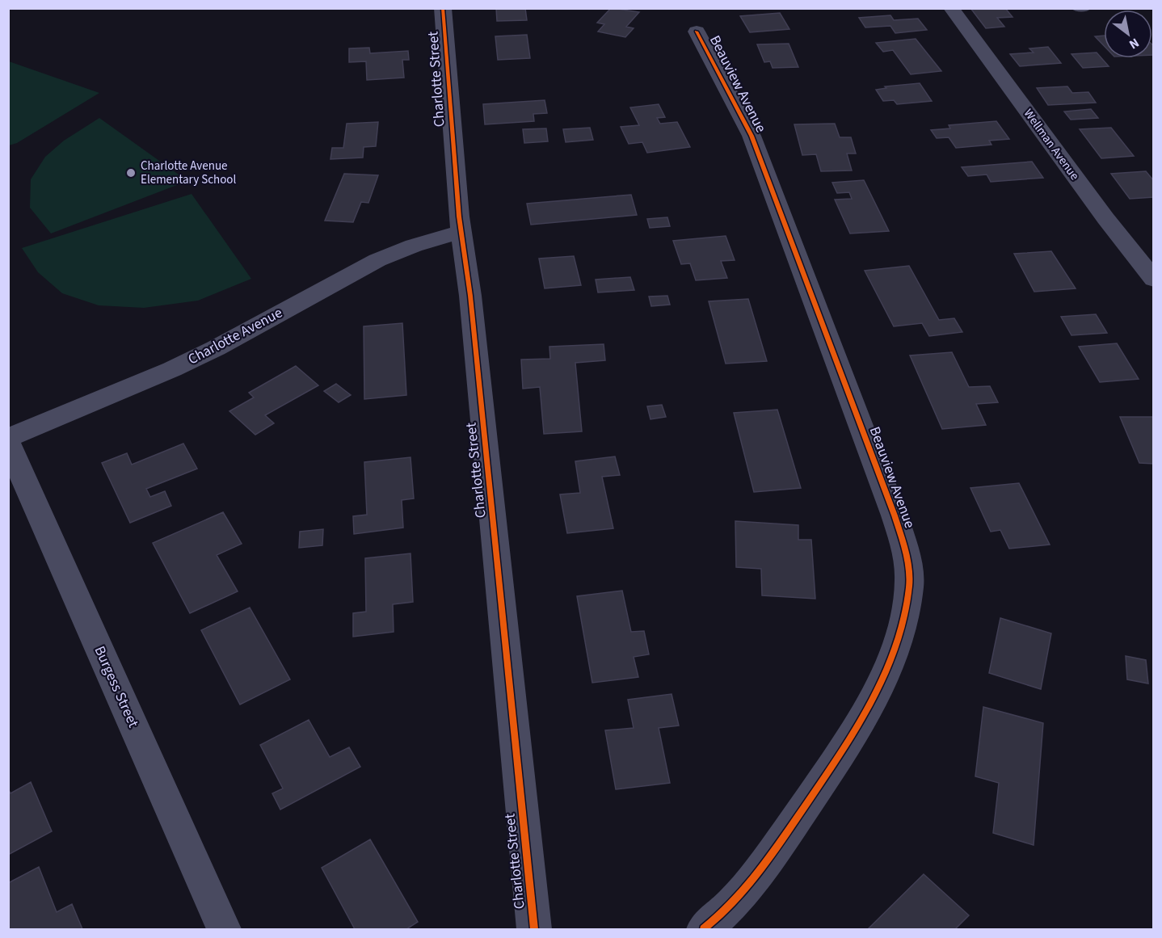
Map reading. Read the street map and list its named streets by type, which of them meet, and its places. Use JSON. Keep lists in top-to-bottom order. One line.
{"streets":{"street":["Charlotte Street","Beauview Avenue","Wellman Avenue","Charlotte Avenue","Burgess Street"]},"crossings":[["Charlotte Street","Charlotte Avenue"]],"places":["Charlotte Avenue Elementary School"],"north":"bottom right"}
